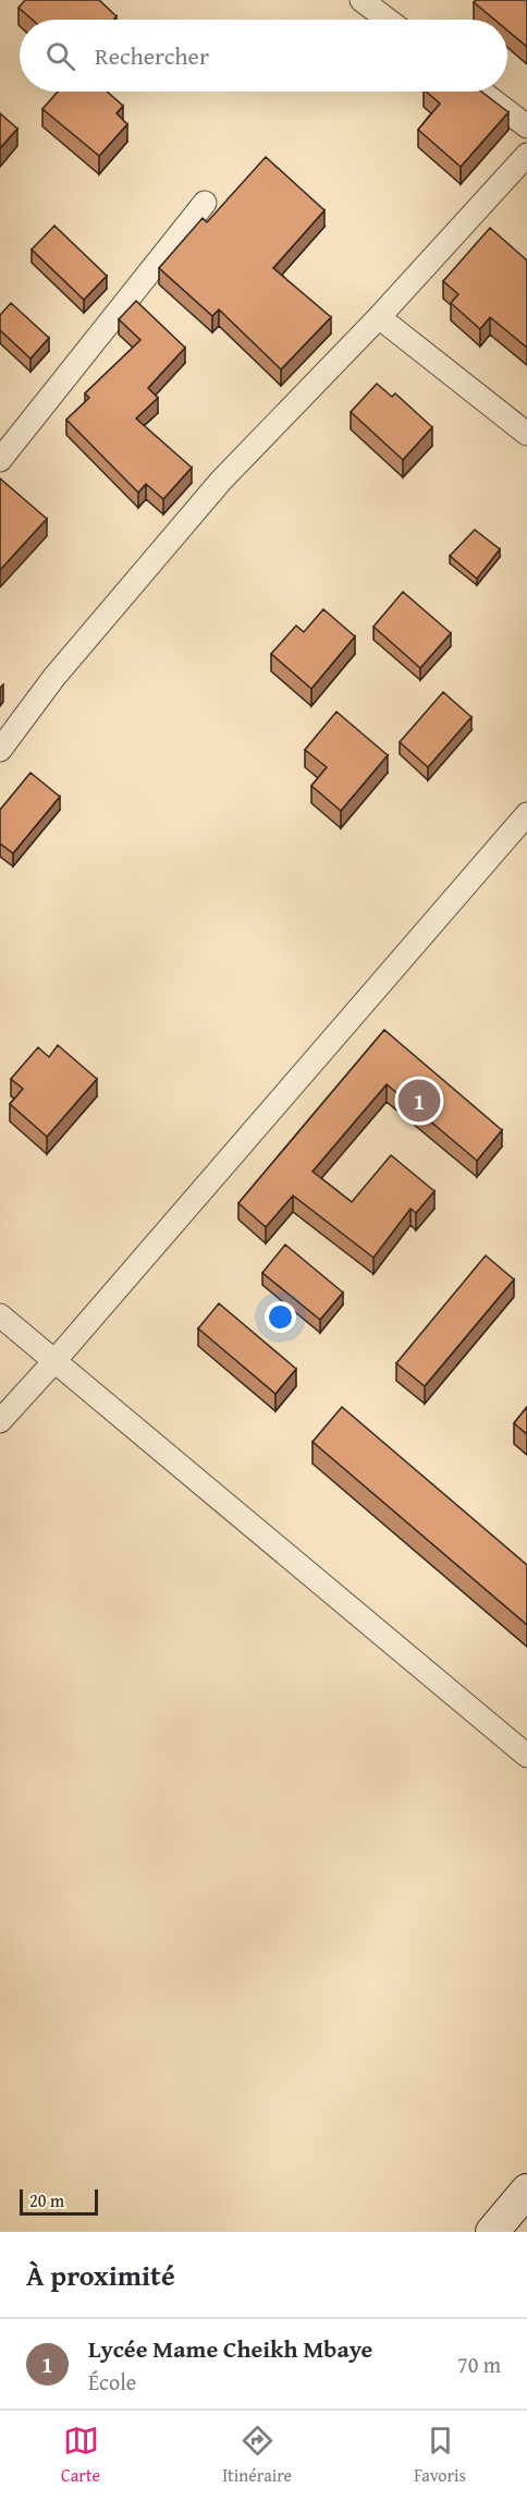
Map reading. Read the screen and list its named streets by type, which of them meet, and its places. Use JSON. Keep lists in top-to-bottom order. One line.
{"scale_bar":"20 m","page":{"search":"Rechercher","pins":"1","scale":"20 m","heading":"À proximité","list":[{"mark":"1","name":"Lycée Mame Cheikh Mbaye","note":"École","value":"70 m"}],"nav":["Carte","Itinéraire","Favoris"]}}
